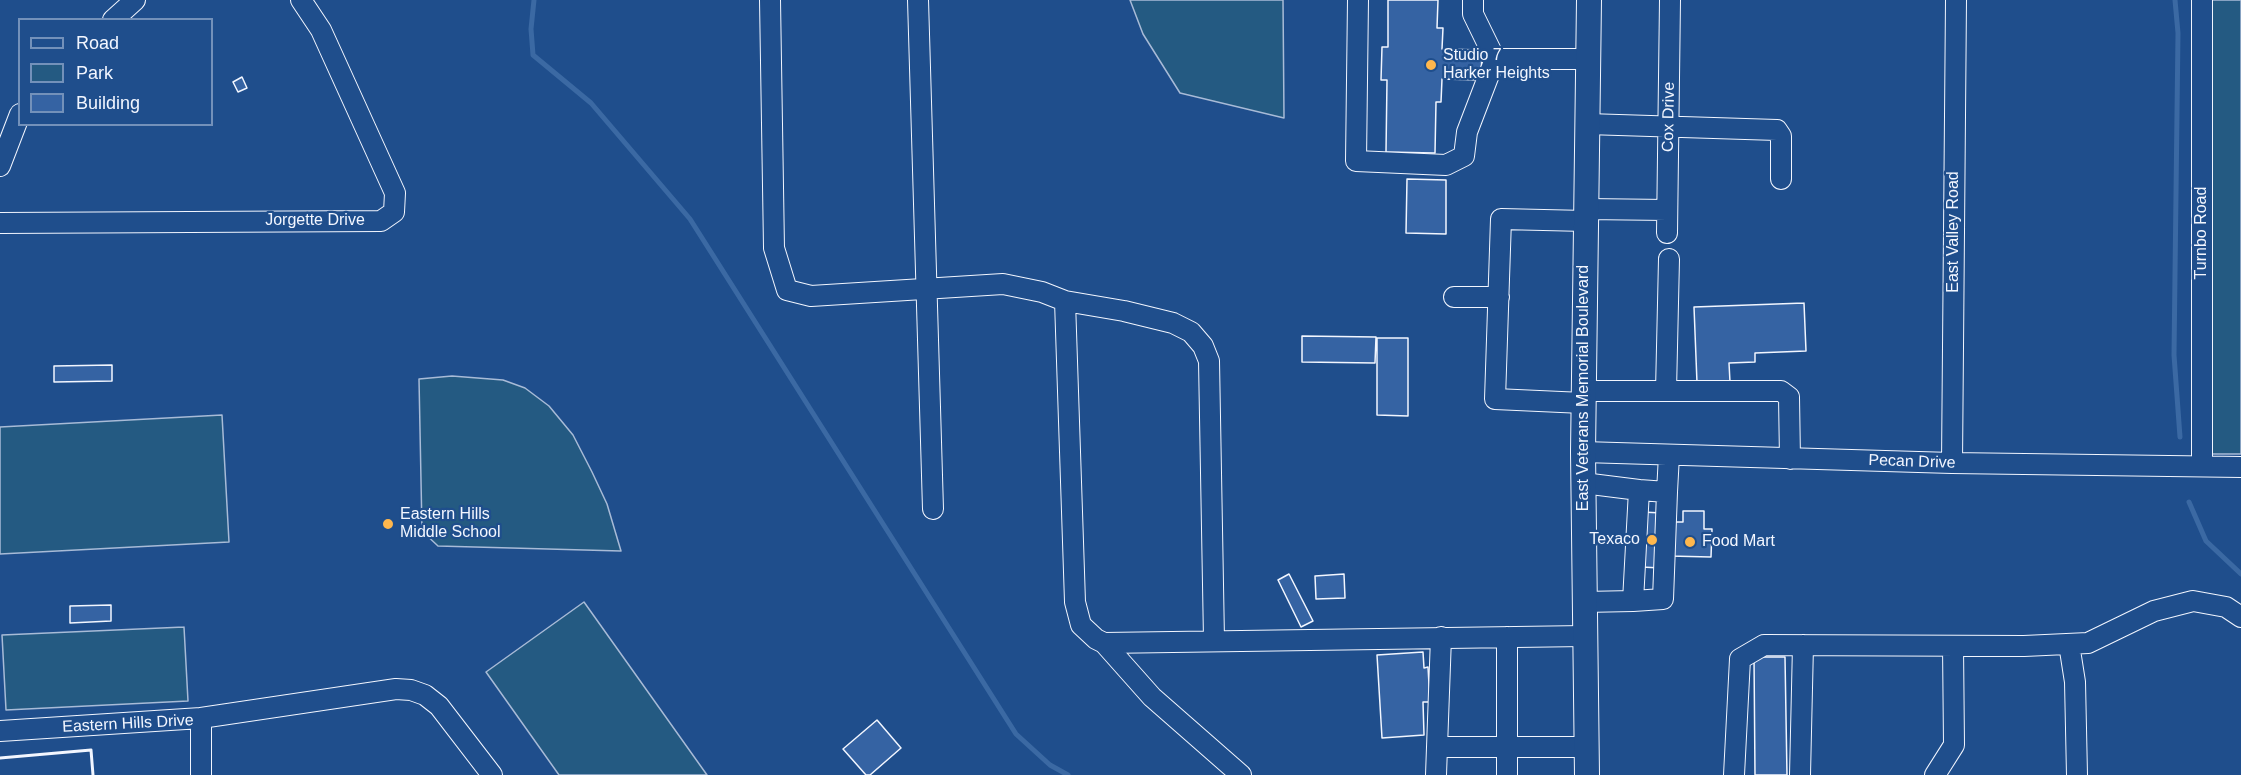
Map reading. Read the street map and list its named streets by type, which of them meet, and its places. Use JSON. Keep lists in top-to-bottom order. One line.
{"streets":{"main road":["East Veterans Memorial Boulevard"],"street":["Cox Drive","Jorgette Drive","East Valley Road","Turnbo Road","Pecan Drive","Eastern Hills Drive"]},"crossings":[["East Valley Road","Pecan Drive"],["Turnbo Road","Pecan Drive"],["East Veterans Memorial Boulevard","Pecan Drive"]],"places":["Studio 7 Harker Heights","Eastern Hills Middle School","Texaco","Food Mart"],"legend":["Road","Park","Building"]}
